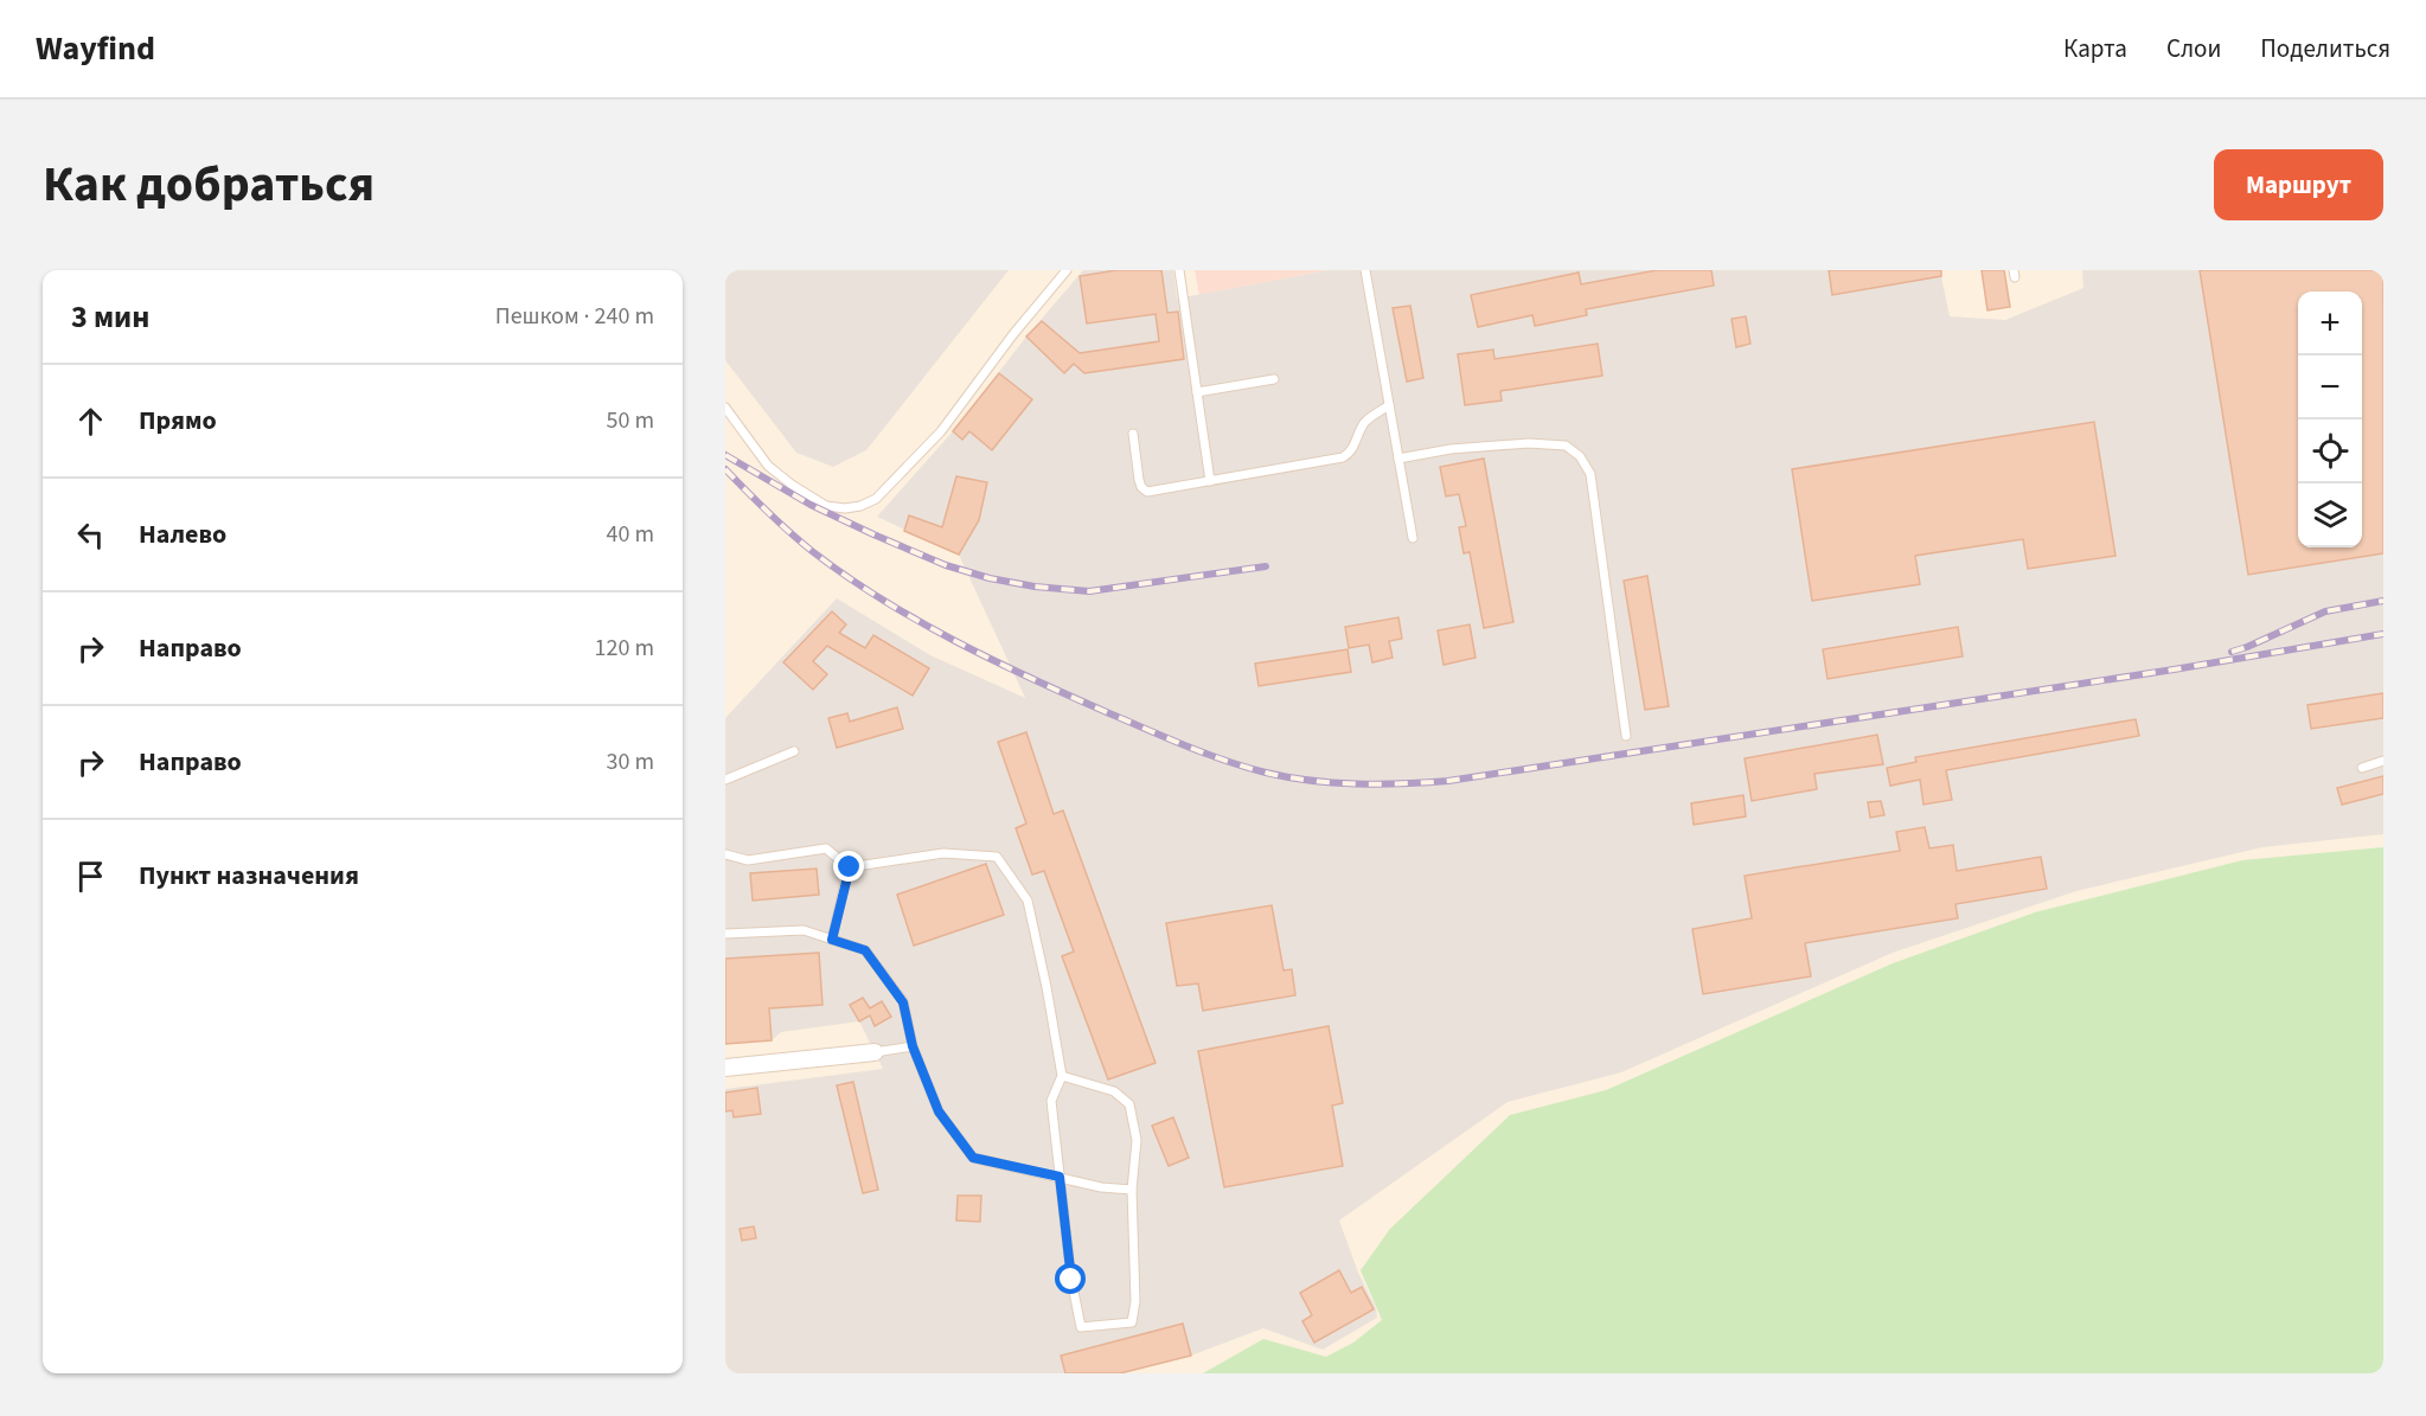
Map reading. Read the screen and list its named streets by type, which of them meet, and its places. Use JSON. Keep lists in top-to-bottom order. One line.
{"page":{"header":"Wayfind","nav":["Карта","Слои","Поделиться"],"title":"Как добраться","buttons":"Маршрут","heading":["3 мин","Пешком · 240 m"],"map_buttons":["+","−"],"list":[["Прямо","50 m"],["Налево","40 m"],["Направо","120 m"],["Направо","30 m"],"Пункт назначения"]}}
